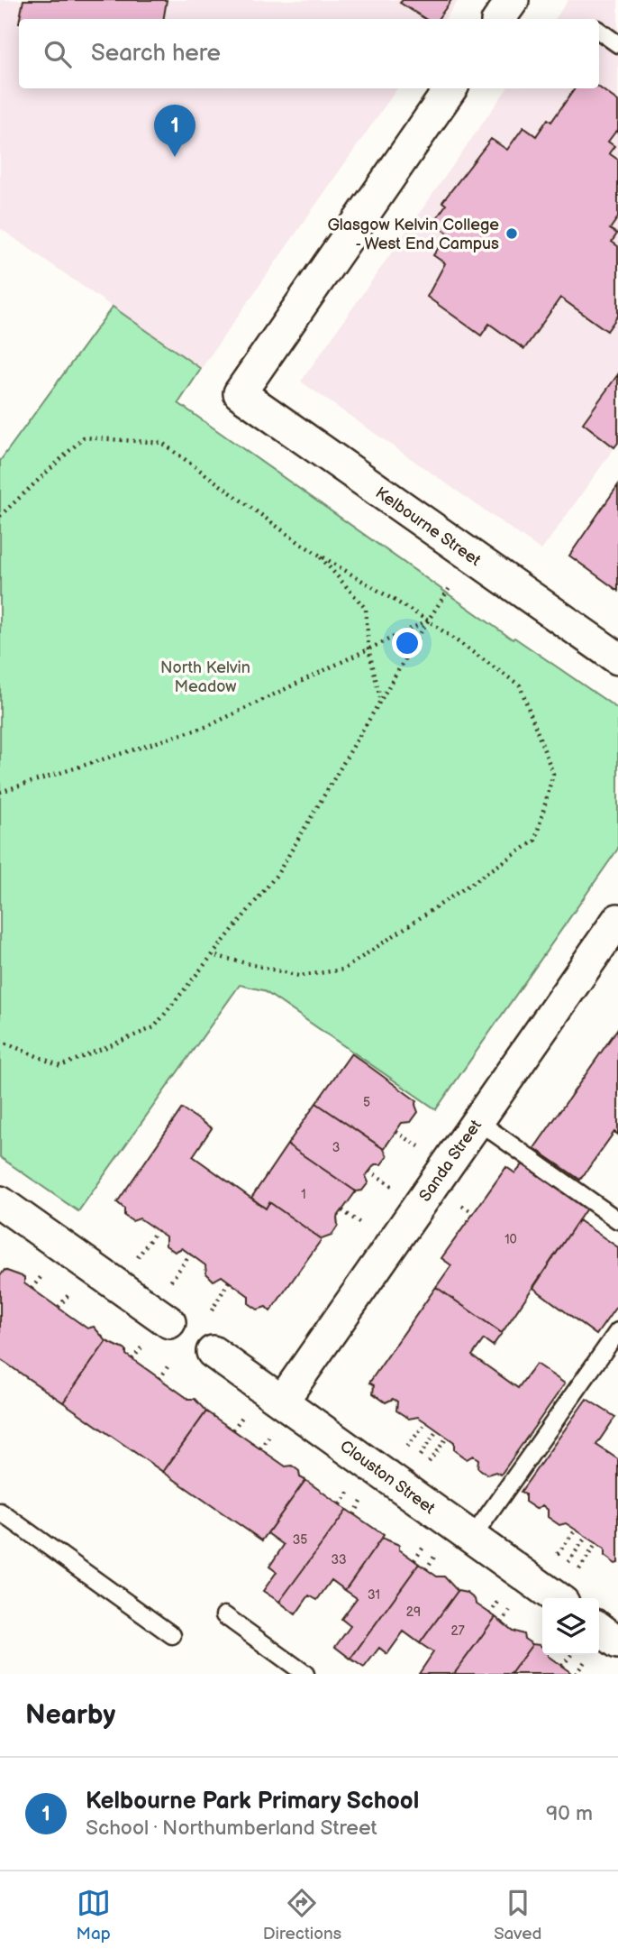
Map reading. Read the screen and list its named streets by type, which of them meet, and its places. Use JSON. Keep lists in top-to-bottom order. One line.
{"streets":{"street":["Kelbourne Street","Sanda Street","Clouston Street"]},"crossings":[["Sanda Street","Clouston Street"]],"parks":["North Kelvin Meadow"],"places":["Glasgow Kelvin College - West End Campus"],"house_numbers":["5","3","1","10","35","33","31","29","27"],"page":{"search":"Search here","pins":"1","heading":"Nearby","list":[{"mark":"1","name":"Kelbourne Park Primary School","note":"School · Northumberland Street","value":"90 m"}],"nav":["Map","Directions","Saved"]}}
